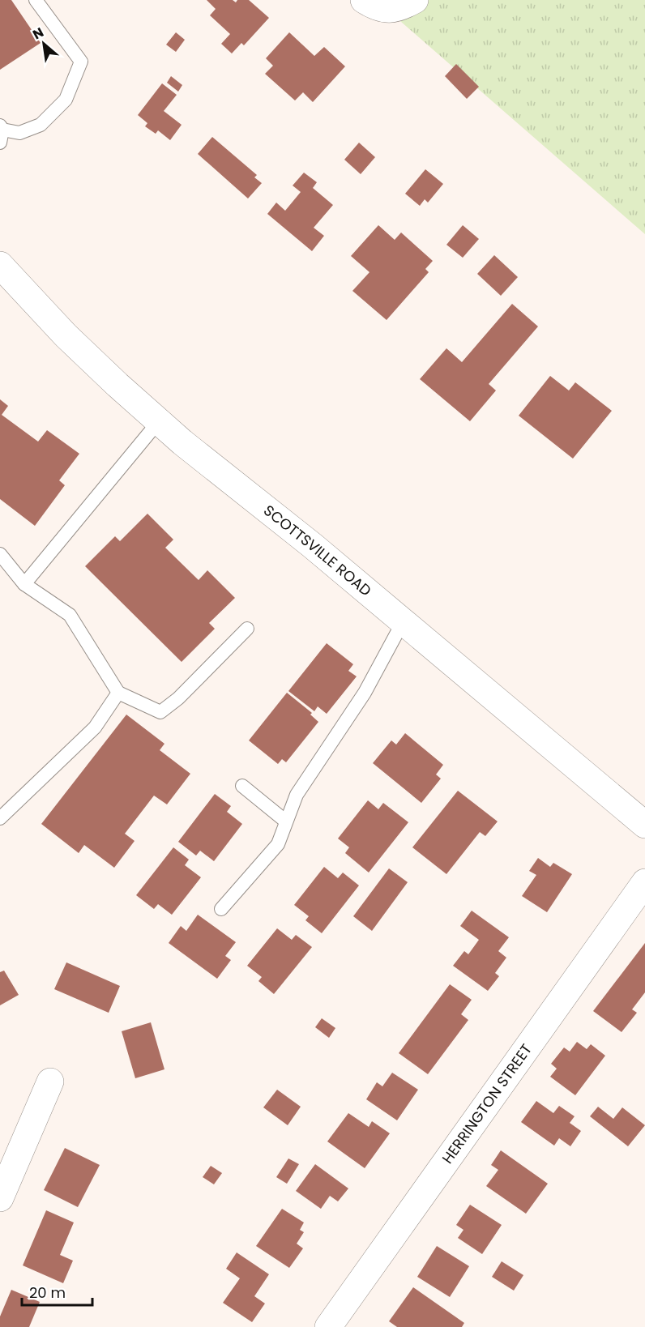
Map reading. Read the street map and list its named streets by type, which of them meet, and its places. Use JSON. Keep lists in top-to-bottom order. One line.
{"streets":{"main road":["SCOTTSVILLE ROAD","HERRINGTON STREET"]},"scale_bar":"20 m","north":"top left"}
